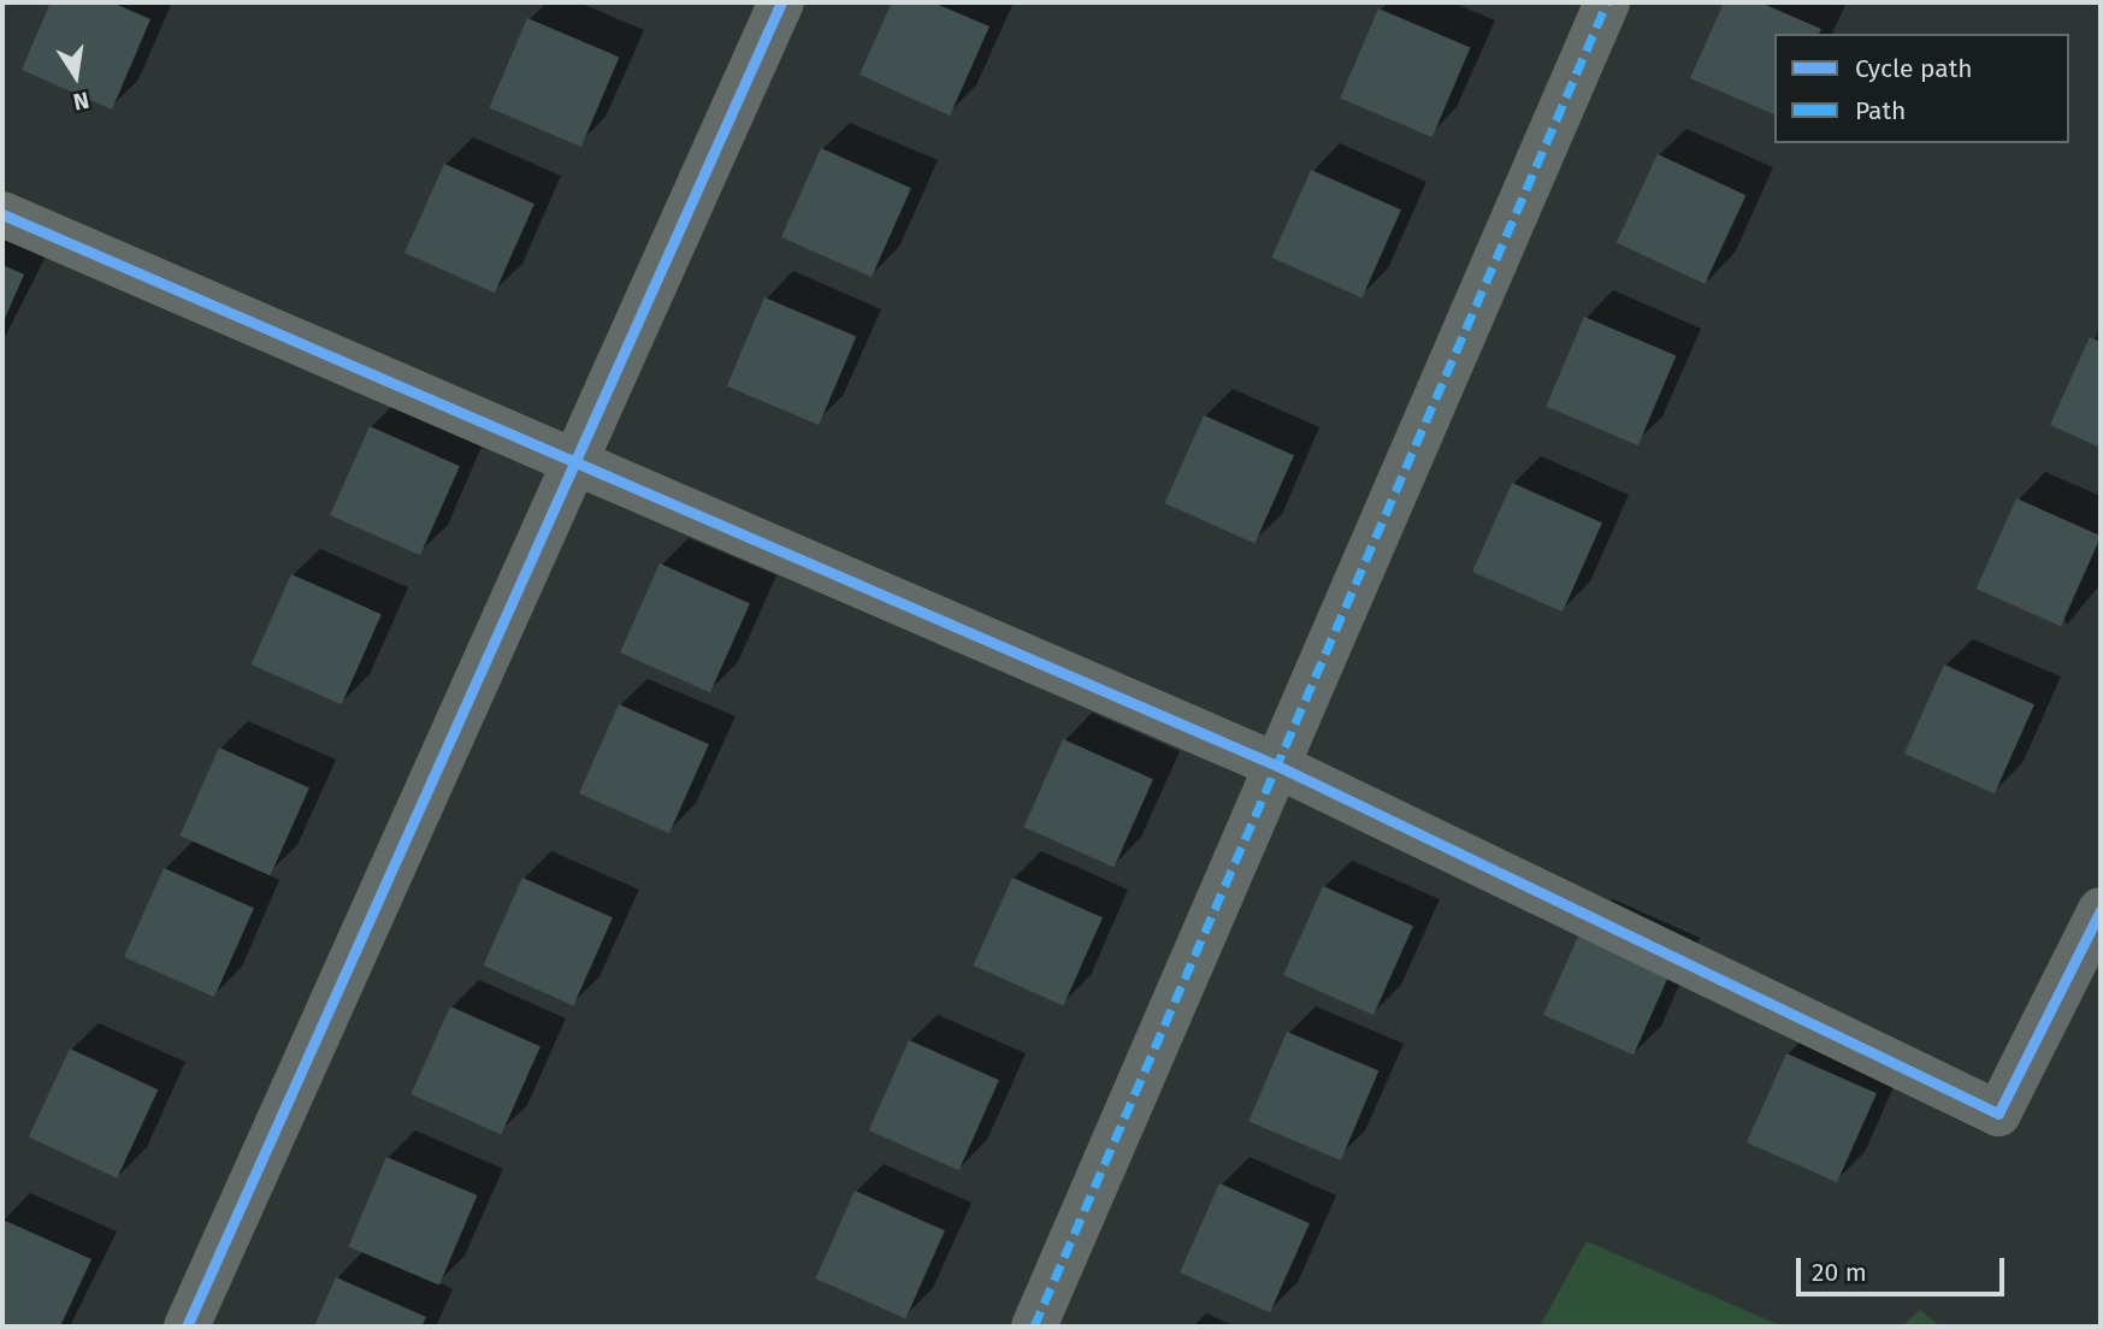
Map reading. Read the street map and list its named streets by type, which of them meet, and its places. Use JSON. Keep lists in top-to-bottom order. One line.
{"legend":["Cycle path","Path"],"scale_bar":"20 m","north":"bottom"}
